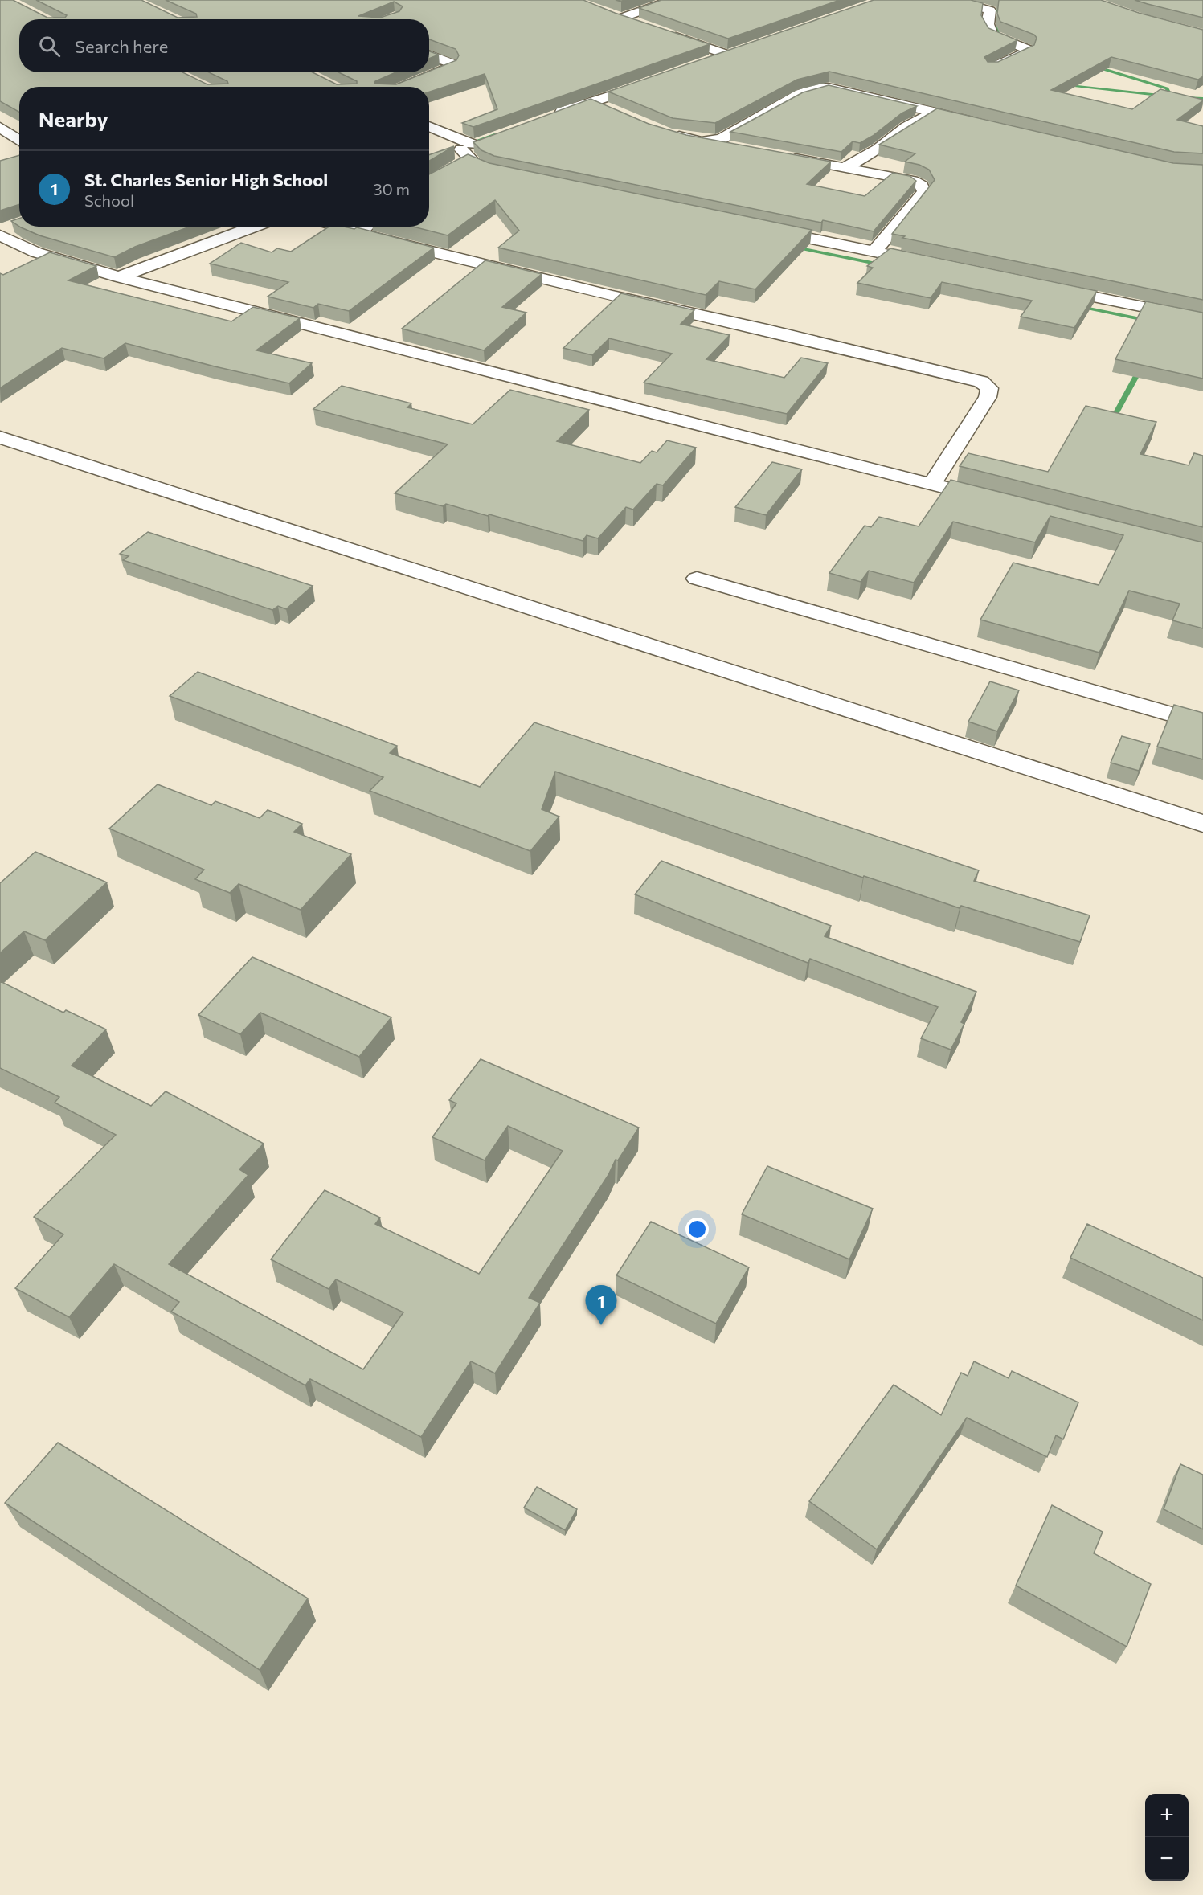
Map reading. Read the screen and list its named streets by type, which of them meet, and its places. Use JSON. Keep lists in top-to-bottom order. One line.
{"page":{"search":"Search here","heading":"Nearby","list":[{"mark":"1","name":"St. Charles Senior High School","note":"School","value":"30 m"}],"pins":"1","map_buttons":["+","−"]}}
